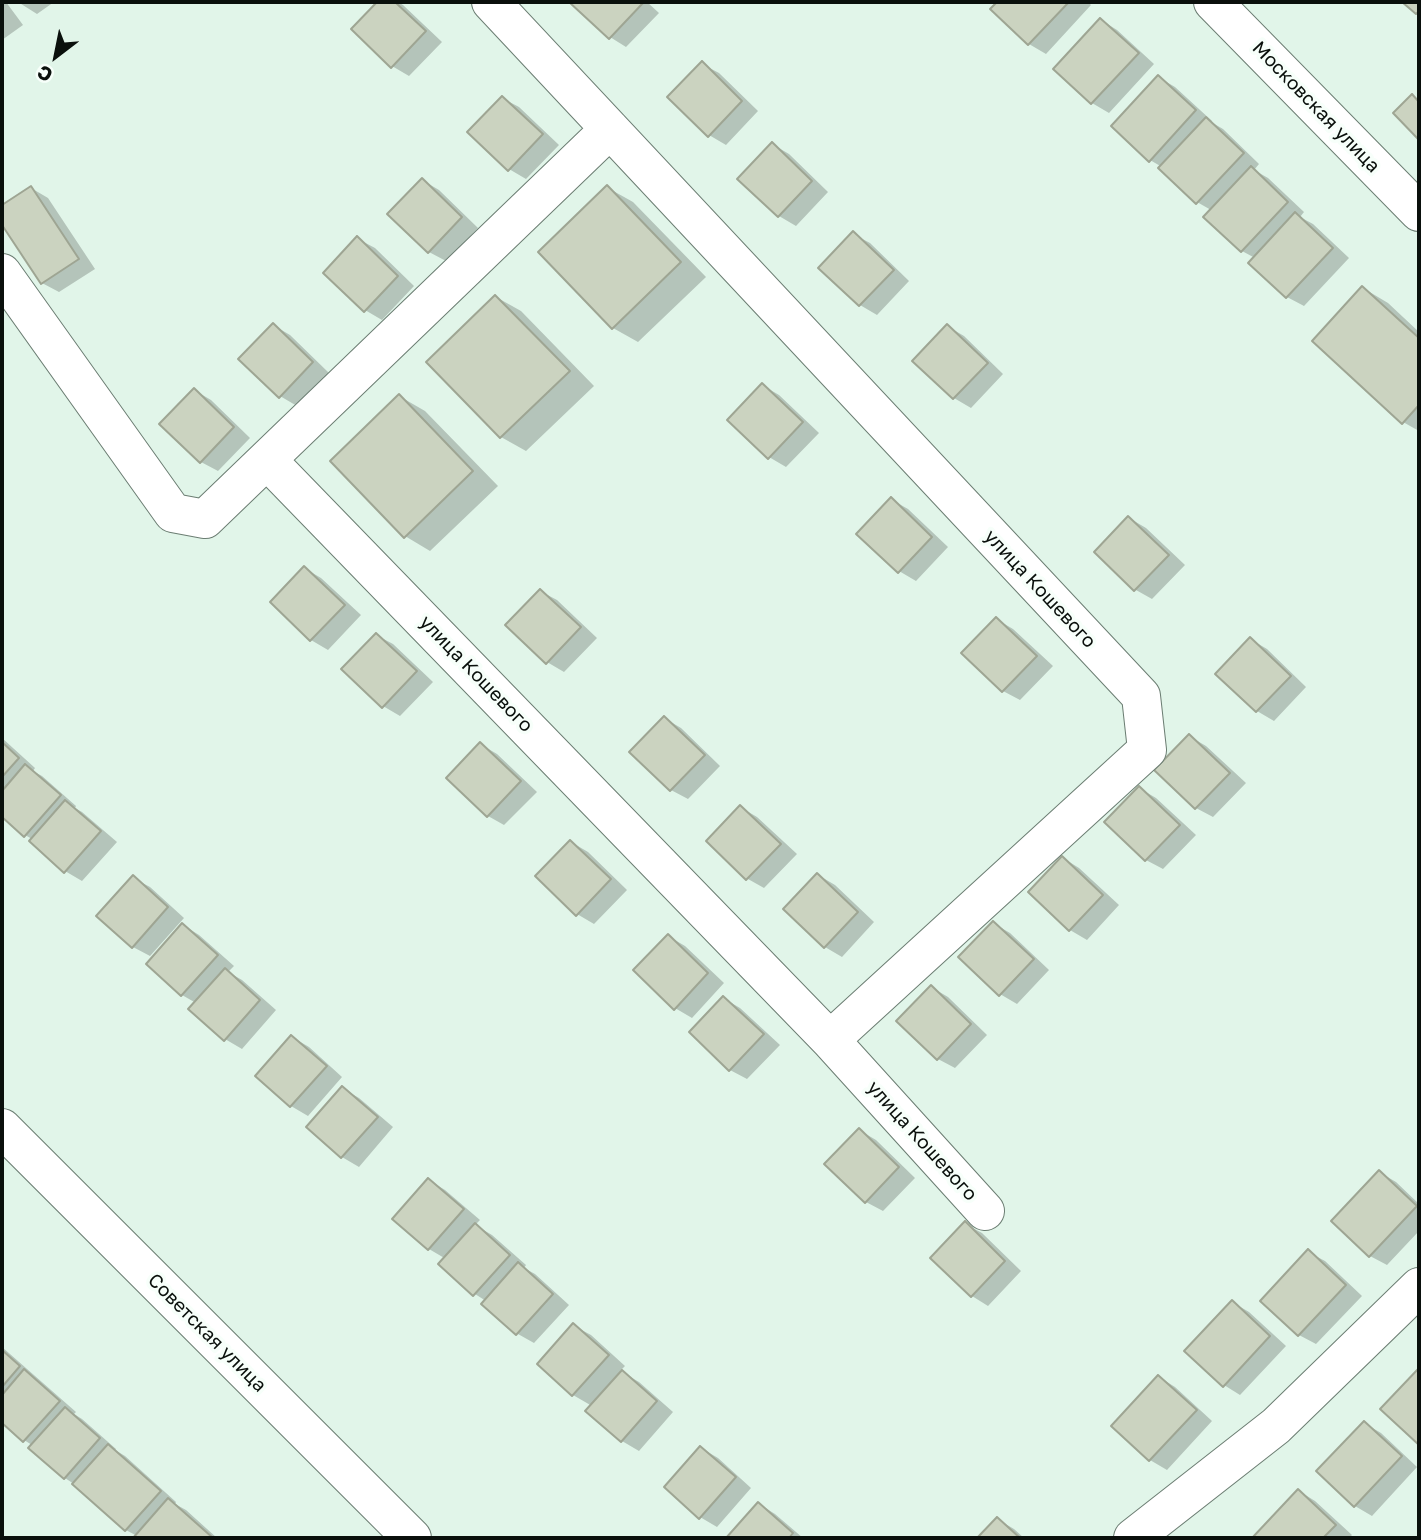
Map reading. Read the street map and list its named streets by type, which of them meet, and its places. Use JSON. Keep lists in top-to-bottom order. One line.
{"streets":{"street":["Московская улица","улица Кошевого","Советская улица"]},"north":"bottom left"}
